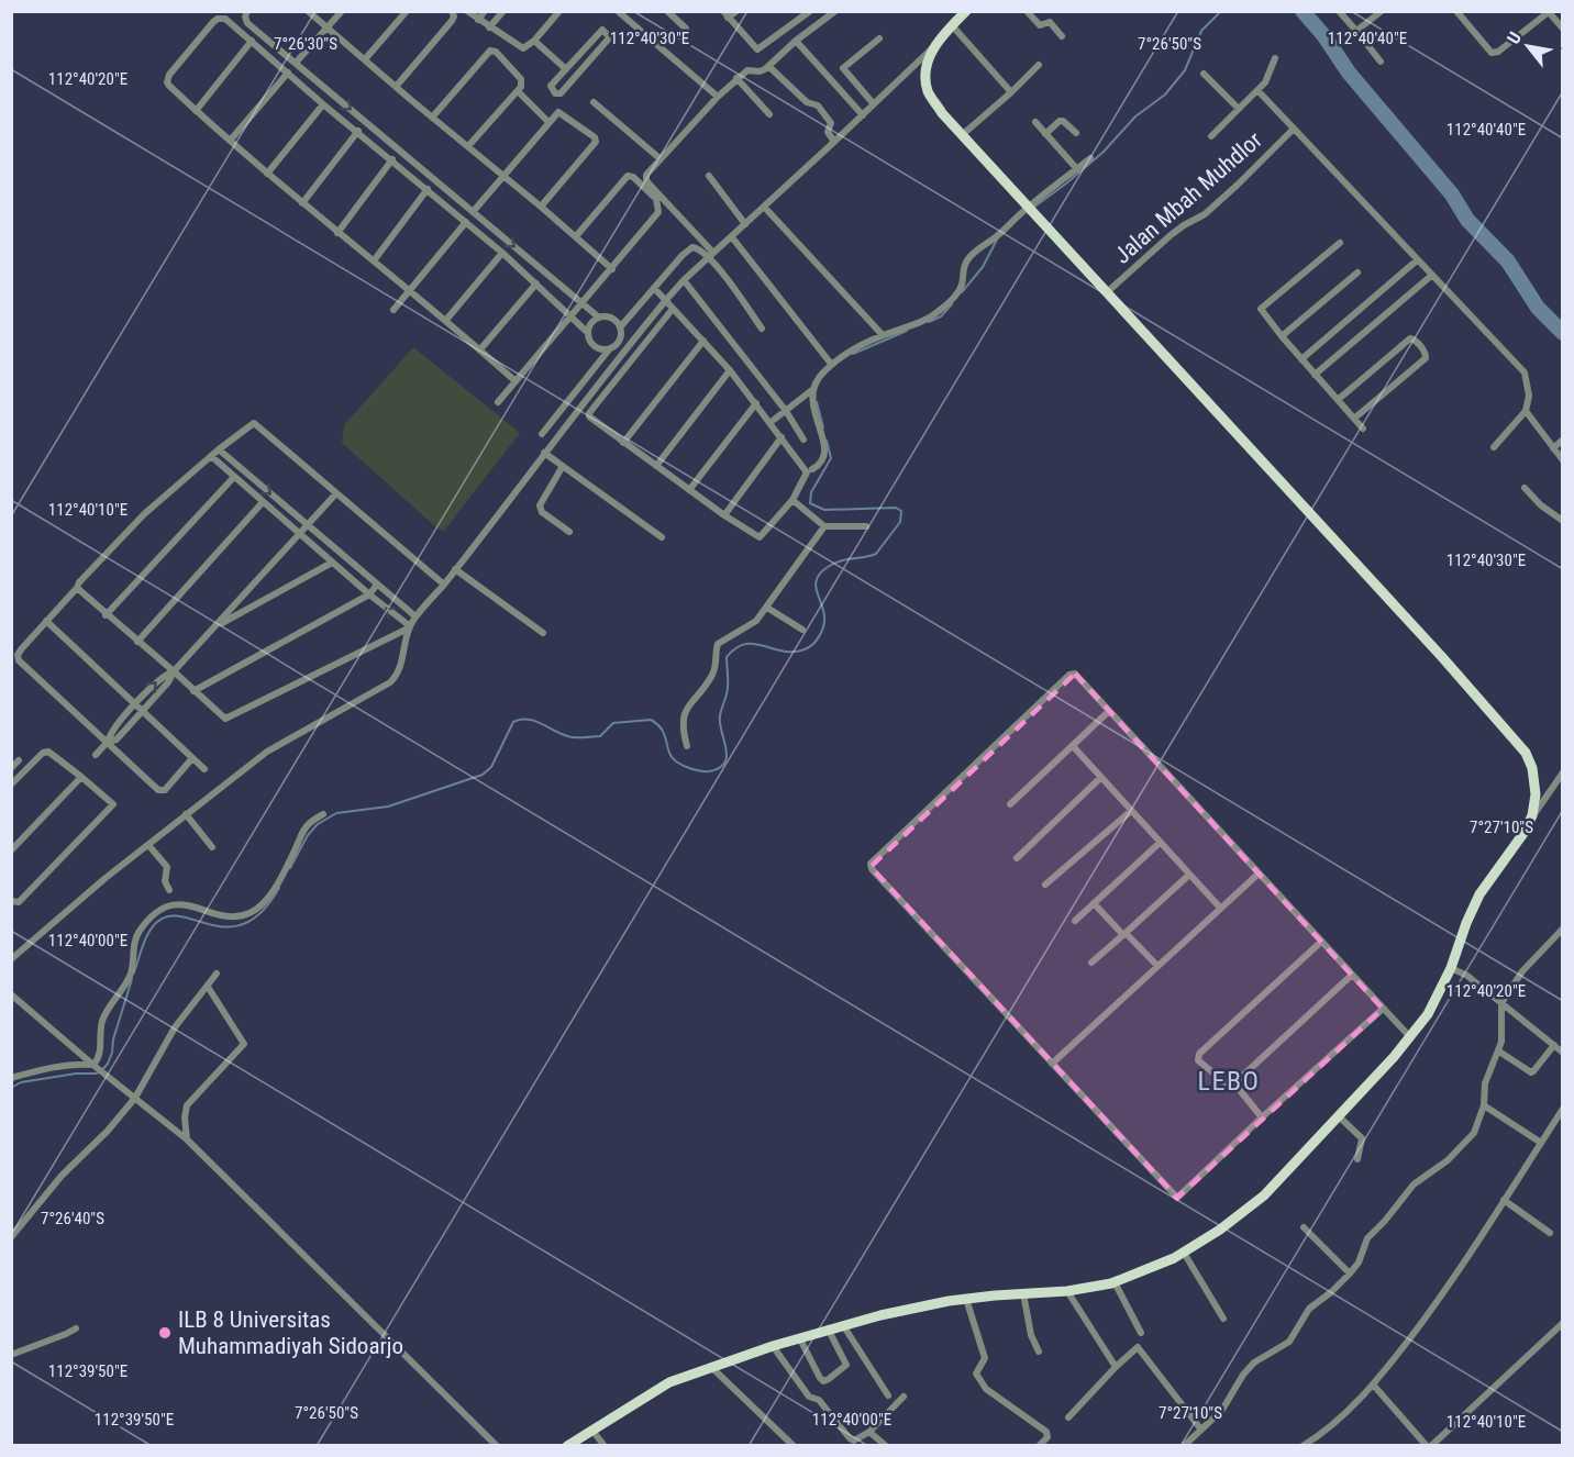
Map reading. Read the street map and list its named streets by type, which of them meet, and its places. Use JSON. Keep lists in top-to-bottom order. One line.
{"streets":{"street":["Jalan Mbah Muhdlor"]},"districts":["LEBO"],"places":["ILB 8 Universitas Muhammadiyah Sidoarjo"],"north":"top left","coordinates":["112°40'30\"E","112°40'40\"E","7°26'30\"S","7°26'50\"S","112°40'20\"E","112°40'10\"E","7°27'10\"S","112°40'00\"E","7°26'40\"S","112°39'50\"E"]}
